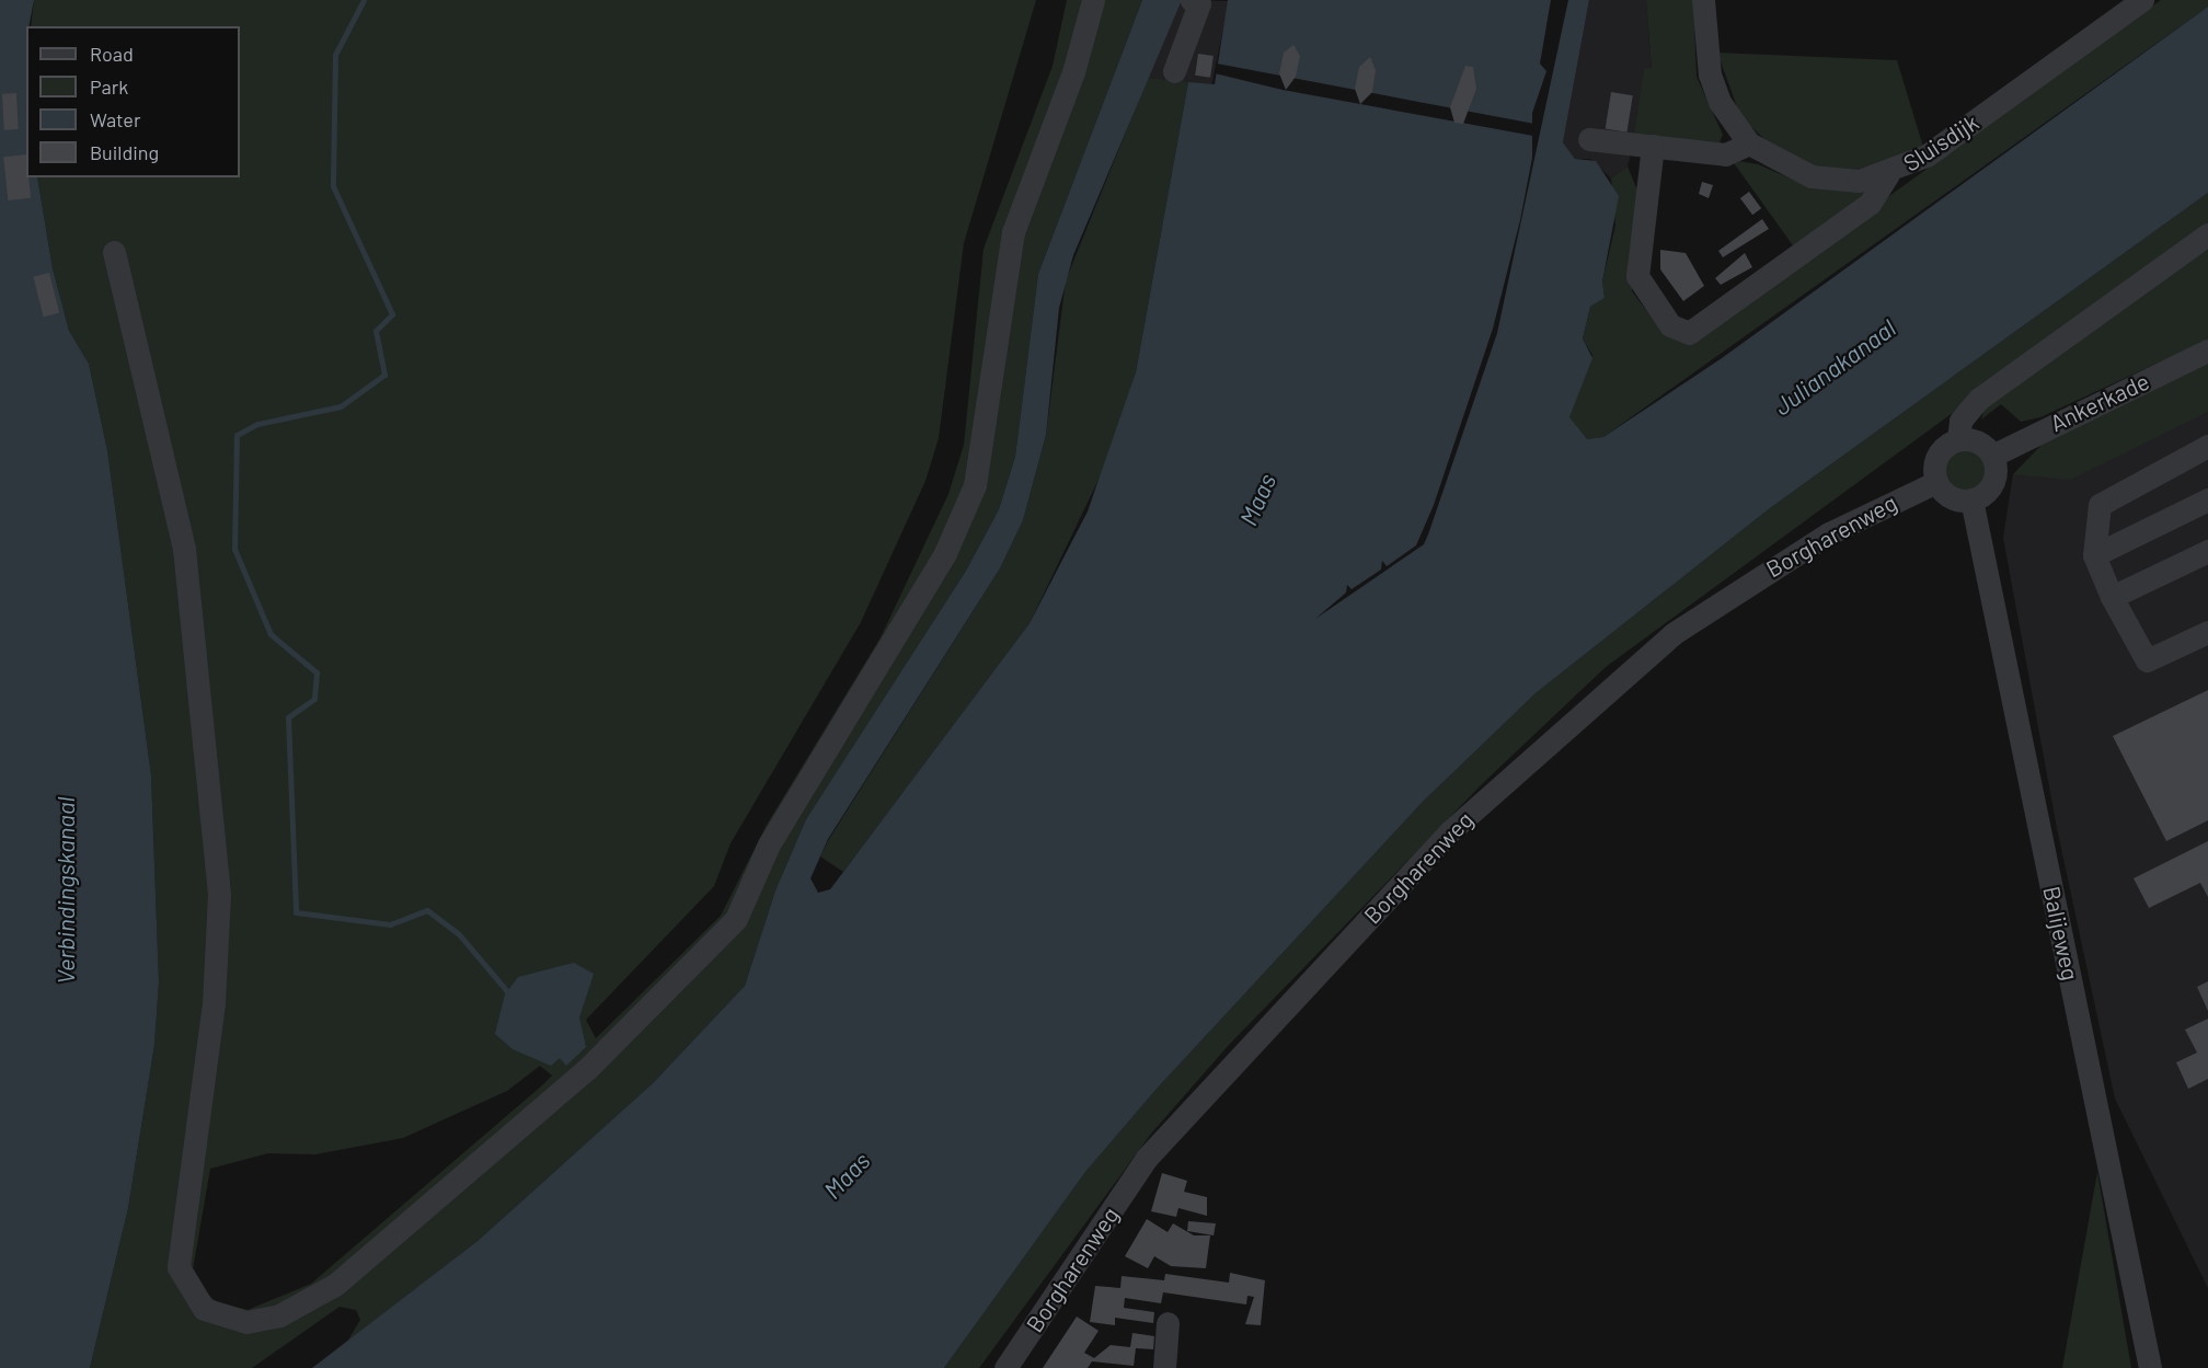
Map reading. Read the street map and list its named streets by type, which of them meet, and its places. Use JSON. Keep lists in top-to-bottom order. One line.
{"streets":{"street":["Sluisdijk","Ankerkade","Borgharenweg","Balijeweg"]},"crossings":[["Ankerkade","Borgharenweg"],["Ankerkade","Balijeweg"],["Borgharenweg","Balijeweg"]],"water":["Julianakanaal","Maas","Verbindingskanaal"],"legend":["Road","Park","Water","Building"]}
